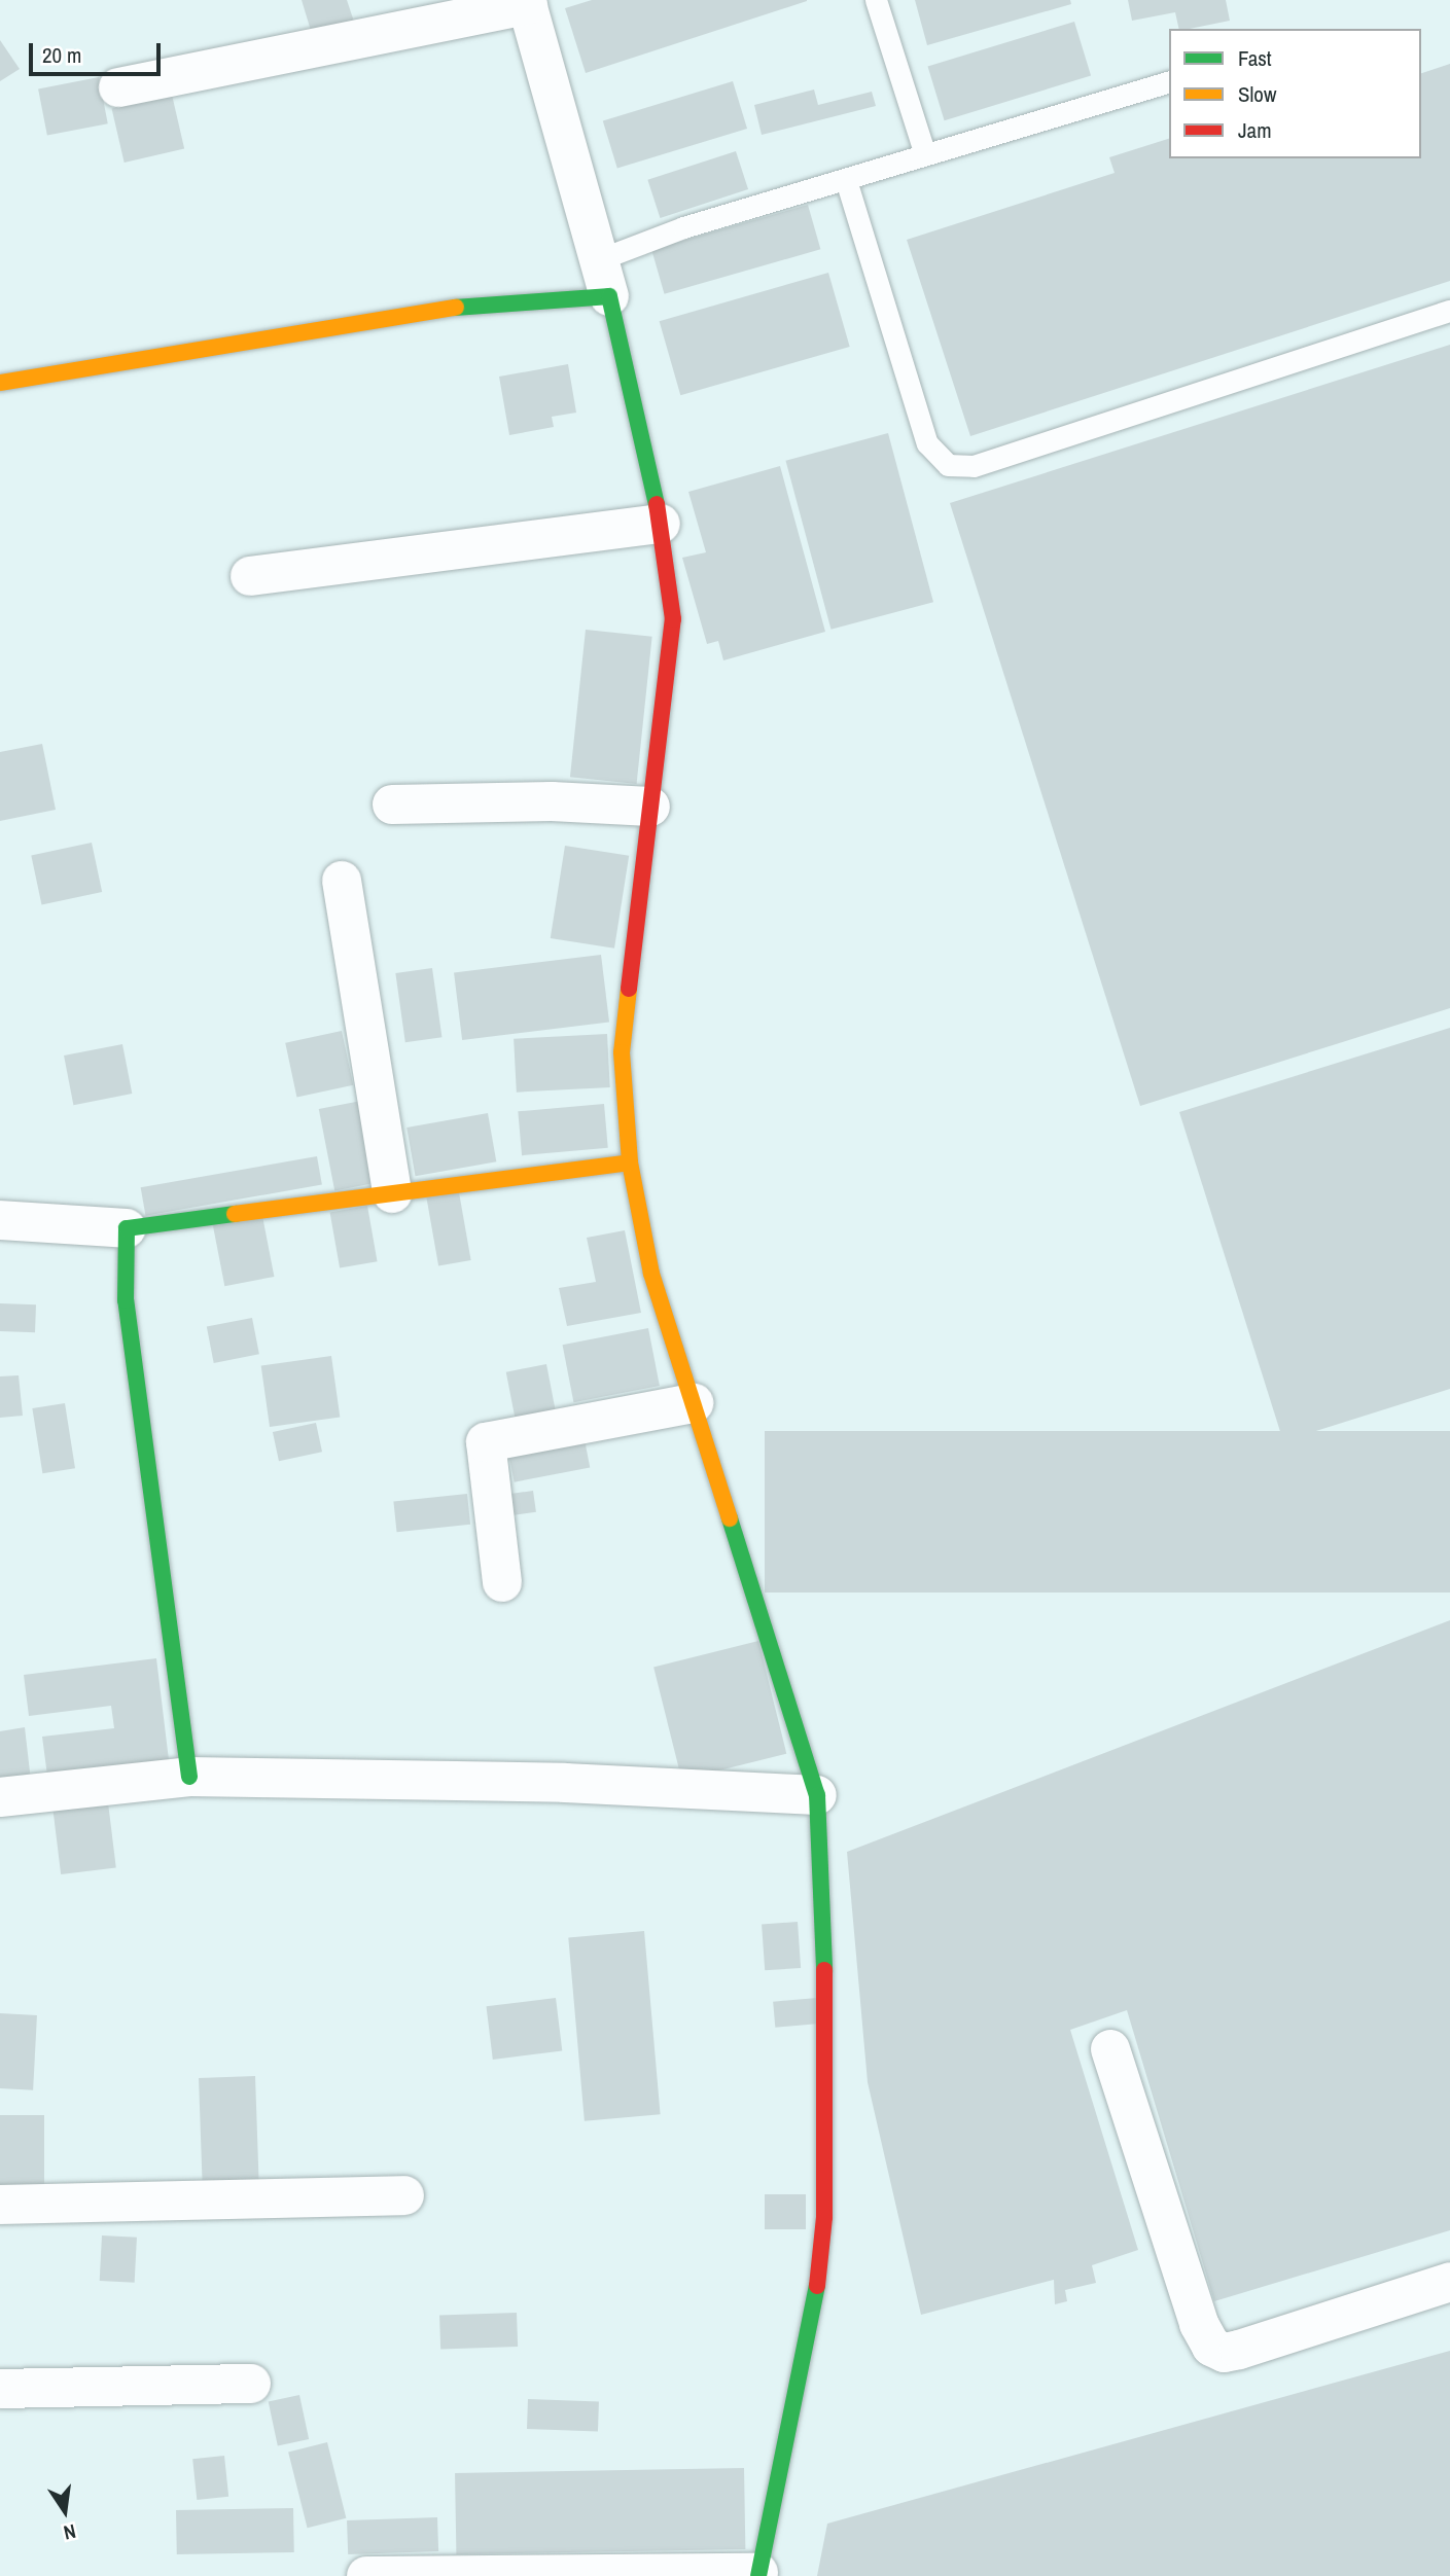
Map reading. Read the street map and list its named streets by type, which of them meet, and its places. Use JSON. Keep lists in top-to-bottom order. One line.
{"legend":["Fast","Slow","Jam"],"scale_bar":"20 m","north":"bottom"}
